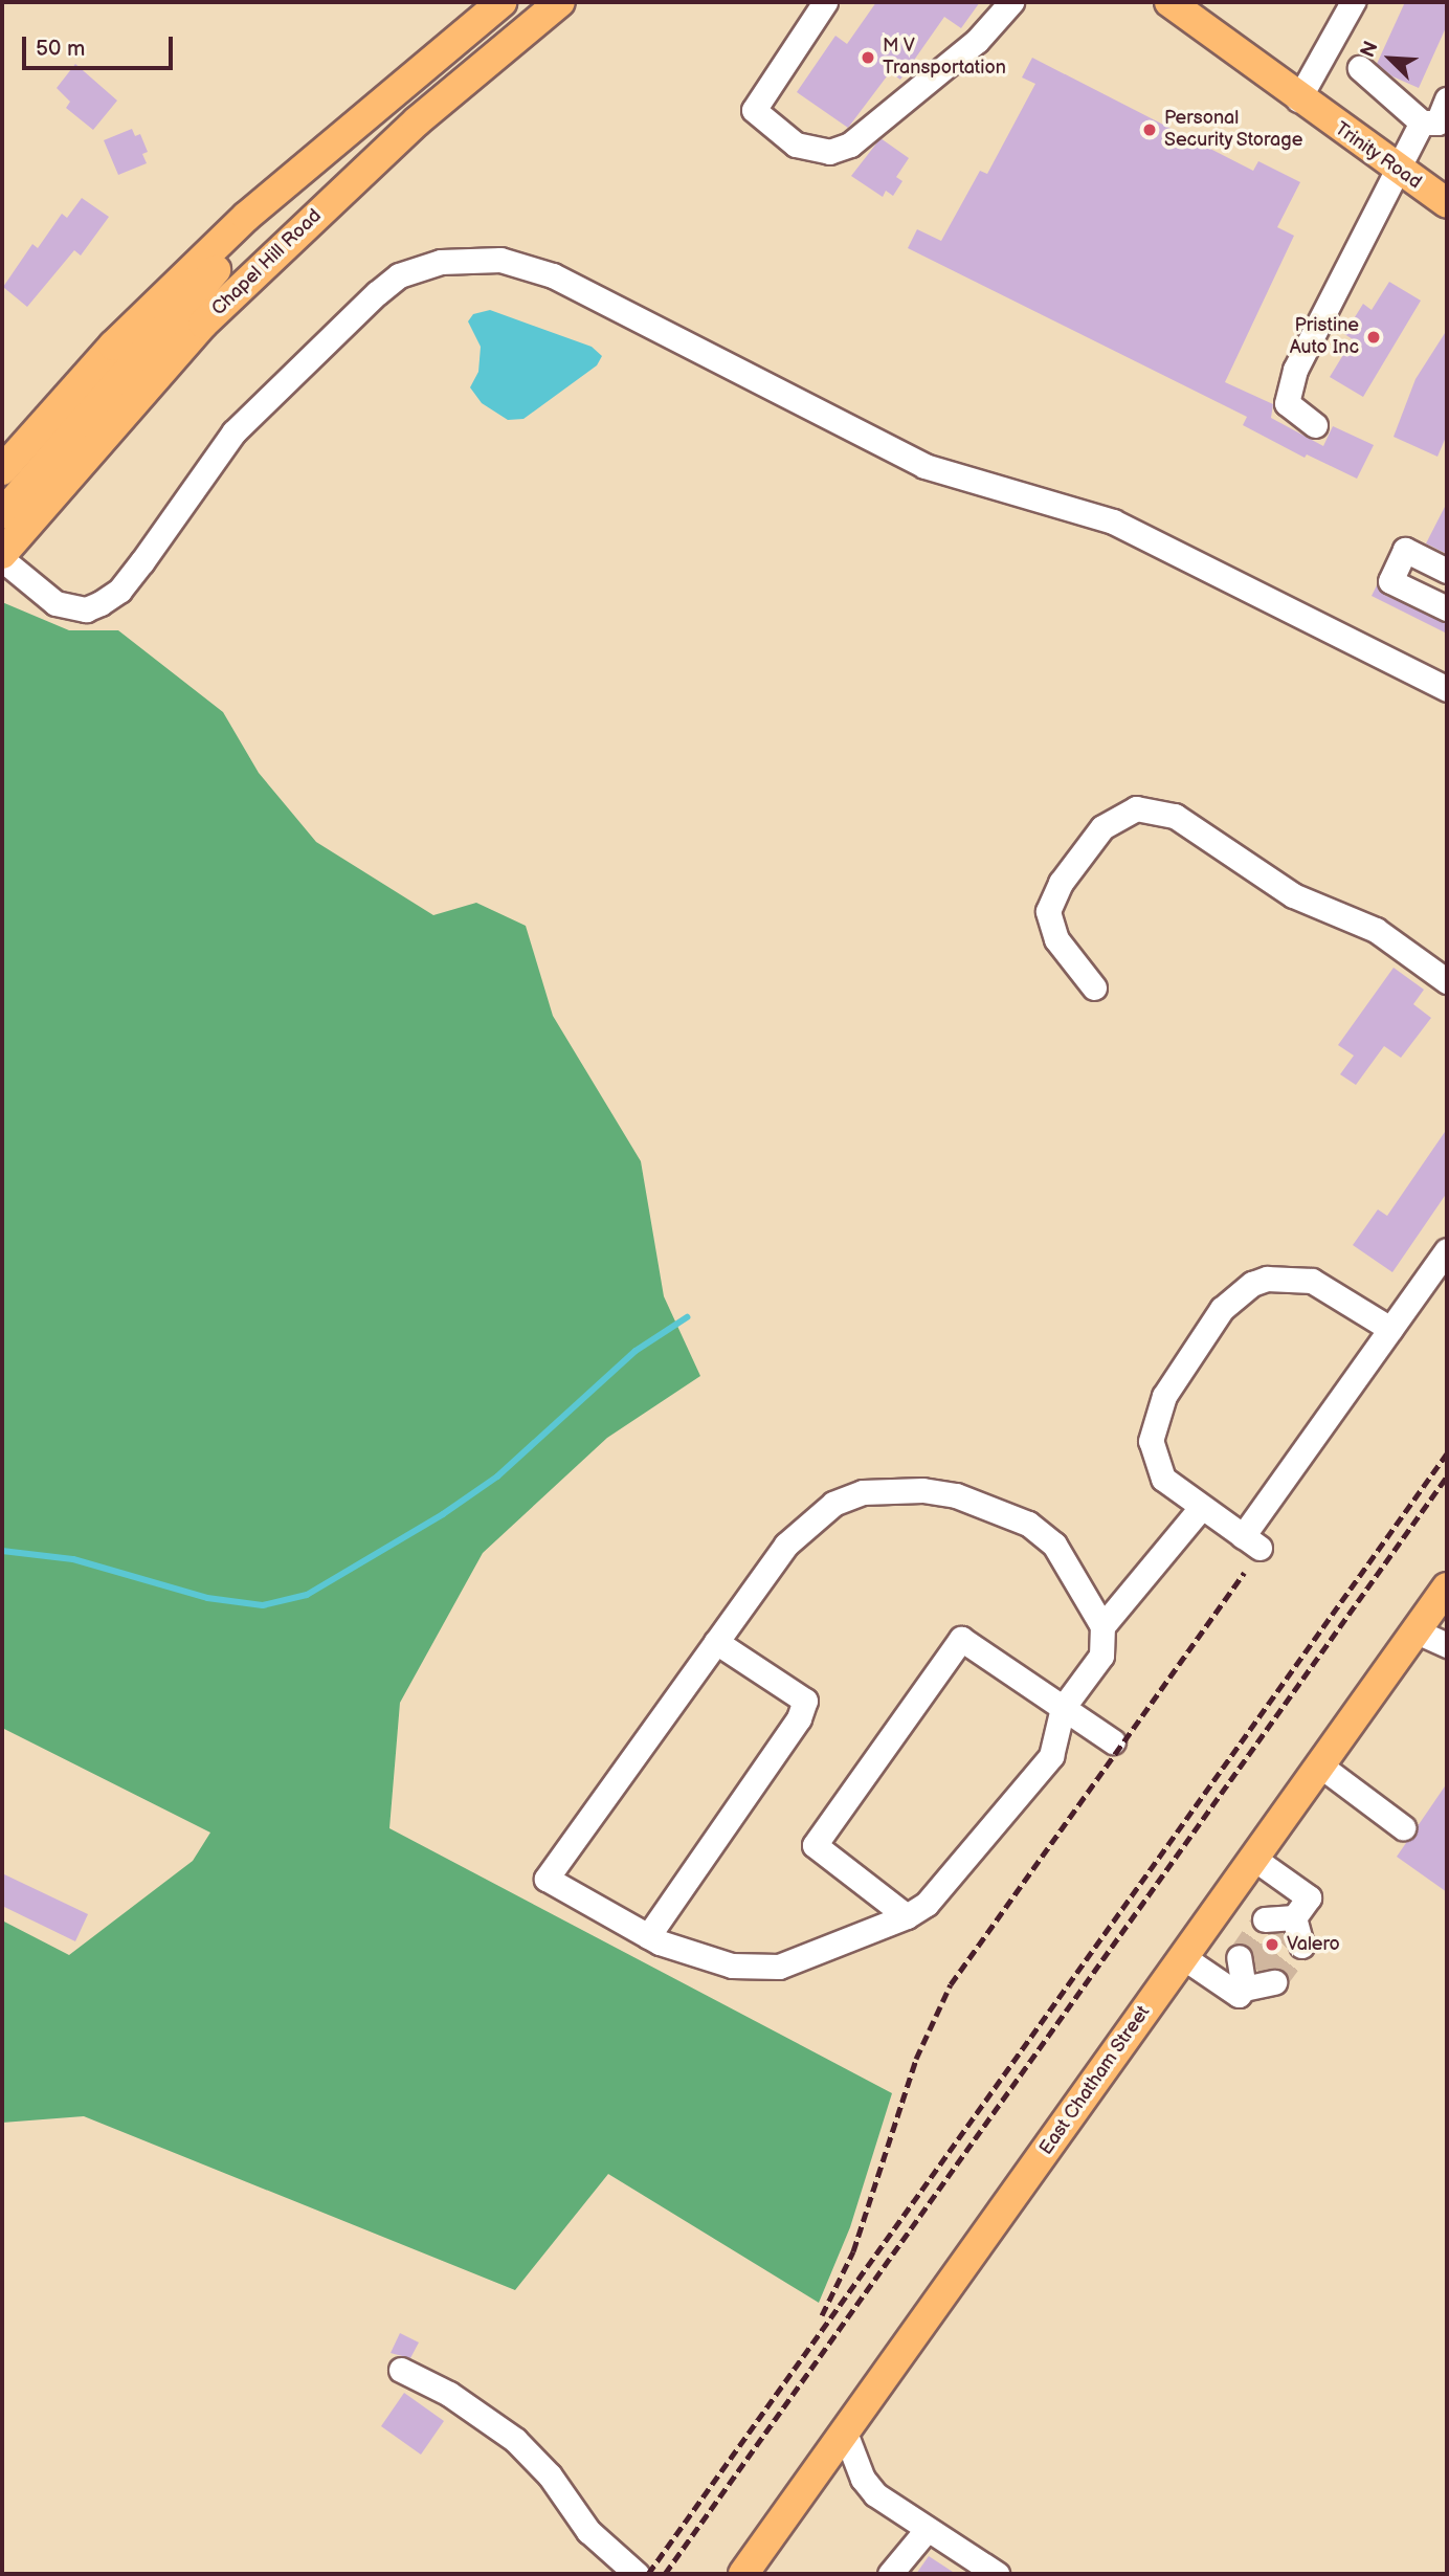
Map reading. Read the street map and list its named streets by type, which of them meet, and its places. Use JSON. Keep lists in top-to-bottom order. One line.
{"streets":{"main road":["Trinity Road","Chapel Hill Road","East Chatham Street"]},"places":["M V Transportation","Personal Security Storage","Pristine Auto Inc","Valero"],"scale_bar":"50 m","north":"top left"}
